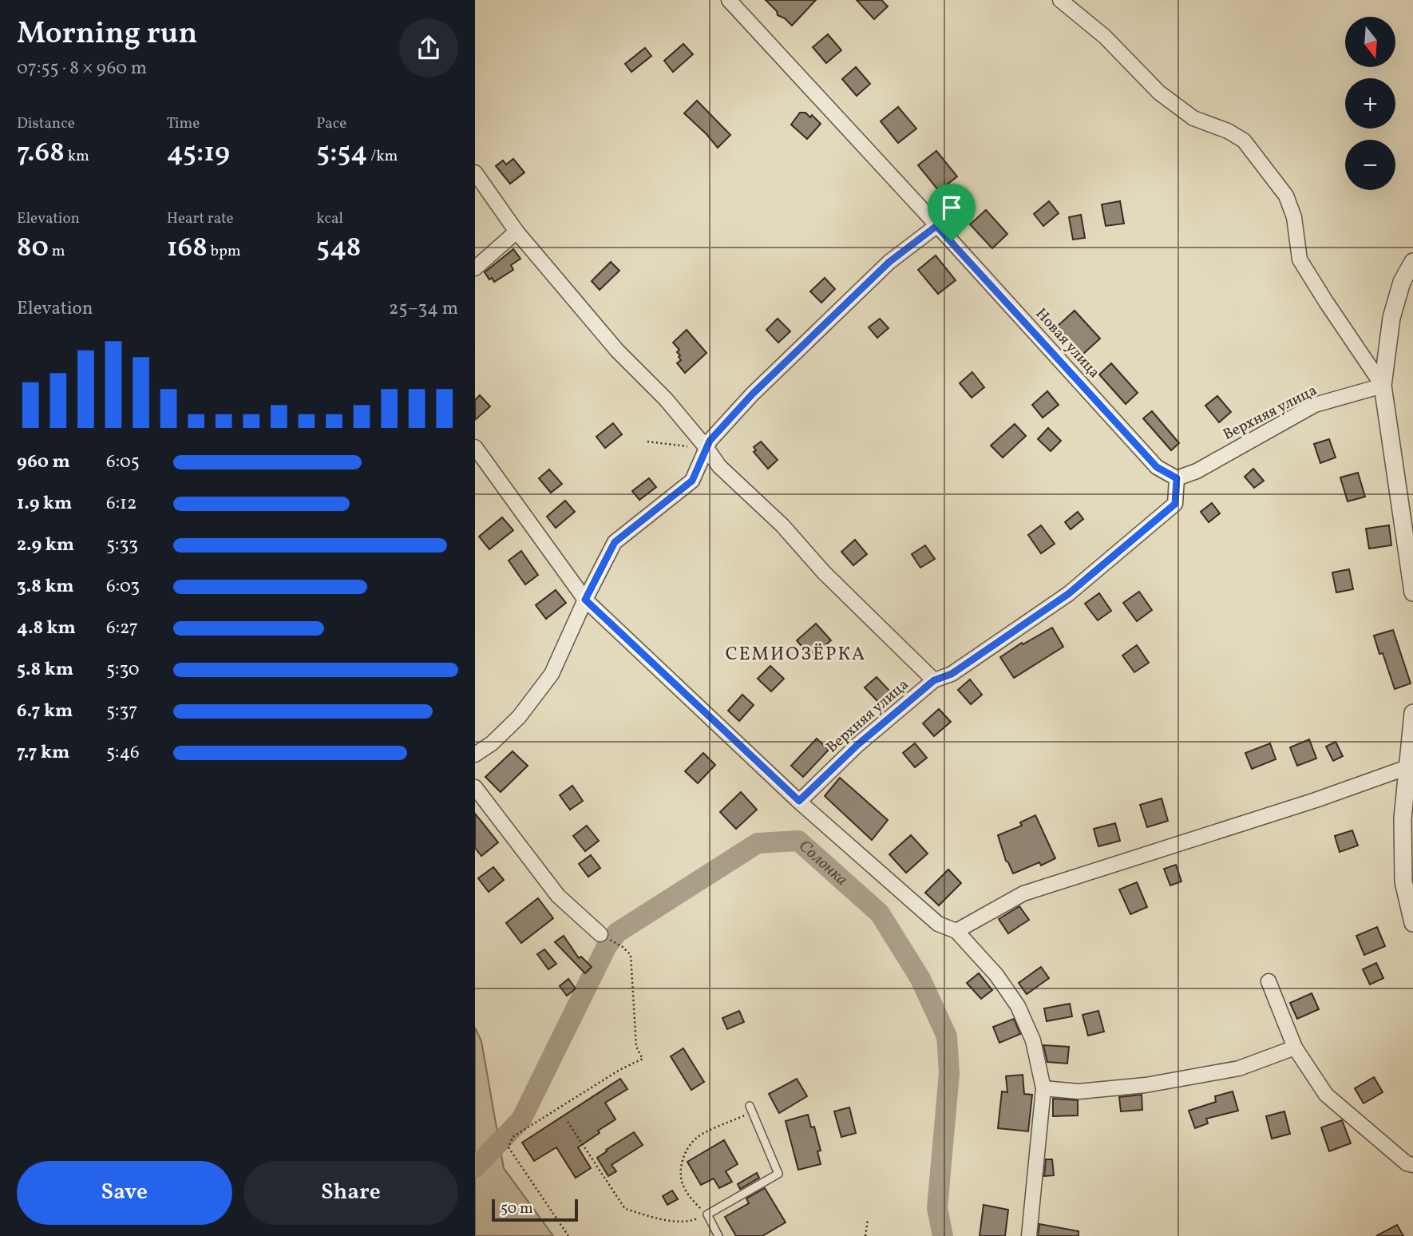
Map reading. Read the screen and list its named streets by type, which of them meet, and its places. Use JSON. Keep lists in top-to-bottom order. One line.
{"streets":{"street":["Новая улица","Верхняя улица"]},"crossings":[["Новая улица","Верхняя улица"]],"districts":["СЕМИОЗЁРКА"],"water":["Солонка"],"scale_bar":"50 m","north":"bottom","page":{"heading":["Morning run","07:55 · 8 × 960 m"],"map_buttons":["+","−"],"stats":[["Distance","7.68 km"],["Time","45:19"],["Pace","5:54 /km"],["Elevation","80 m"],["Heart rate","168 bpm"],["kcal","548"]],"chart":["Elevation","25–34 m"],"list":[{"name":"960 m","note":"6:05"},{"name":"1.9 km","note":"6:12"},{"name":"2.9 km","note":"5:33"},{"name":"3.8 km","note":"6:03"},{"name":"4.8 km","note":"6:27"},{"name":"5.8 km","note":"5:30"},{"name":"6.7 km","note":"5:37"},{"name":"7.7 km","note":"5:46"}],"buttons":["Save","Share"],"scale":"50 m"}}
